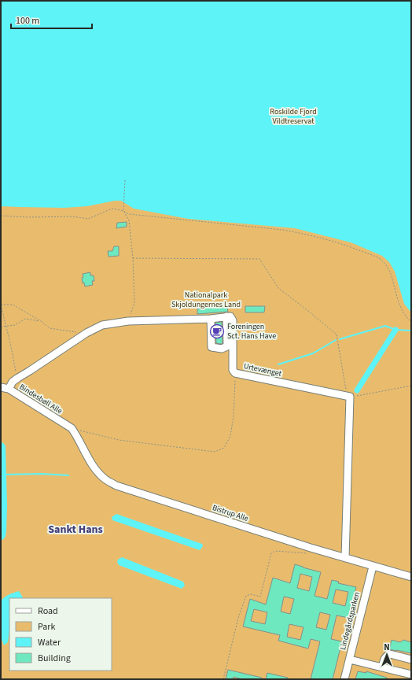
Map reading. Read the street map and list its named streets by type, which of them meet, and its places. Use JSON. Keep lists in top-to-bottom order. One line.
{"streets":{"street":["Urtevænget","Bindesbøll Alle","Bistrup Alle","Lindegårdsparken"]},"crossings":[["Bindesbøll Alle","Bistrup Alle"],["Bistrup Alle","Lindegårdsparken"]],"districts":["Sankt Hans"],"parks":["Roskilde Fjord Vildtreservat","Nationalpark Skjoldungernes Land"],"places":{"cafe":["Foreningen Sct. Hans Have"]},"legend":["Road","Park","Water","Building"],"scale_bar":"100 m","north":"top"}
